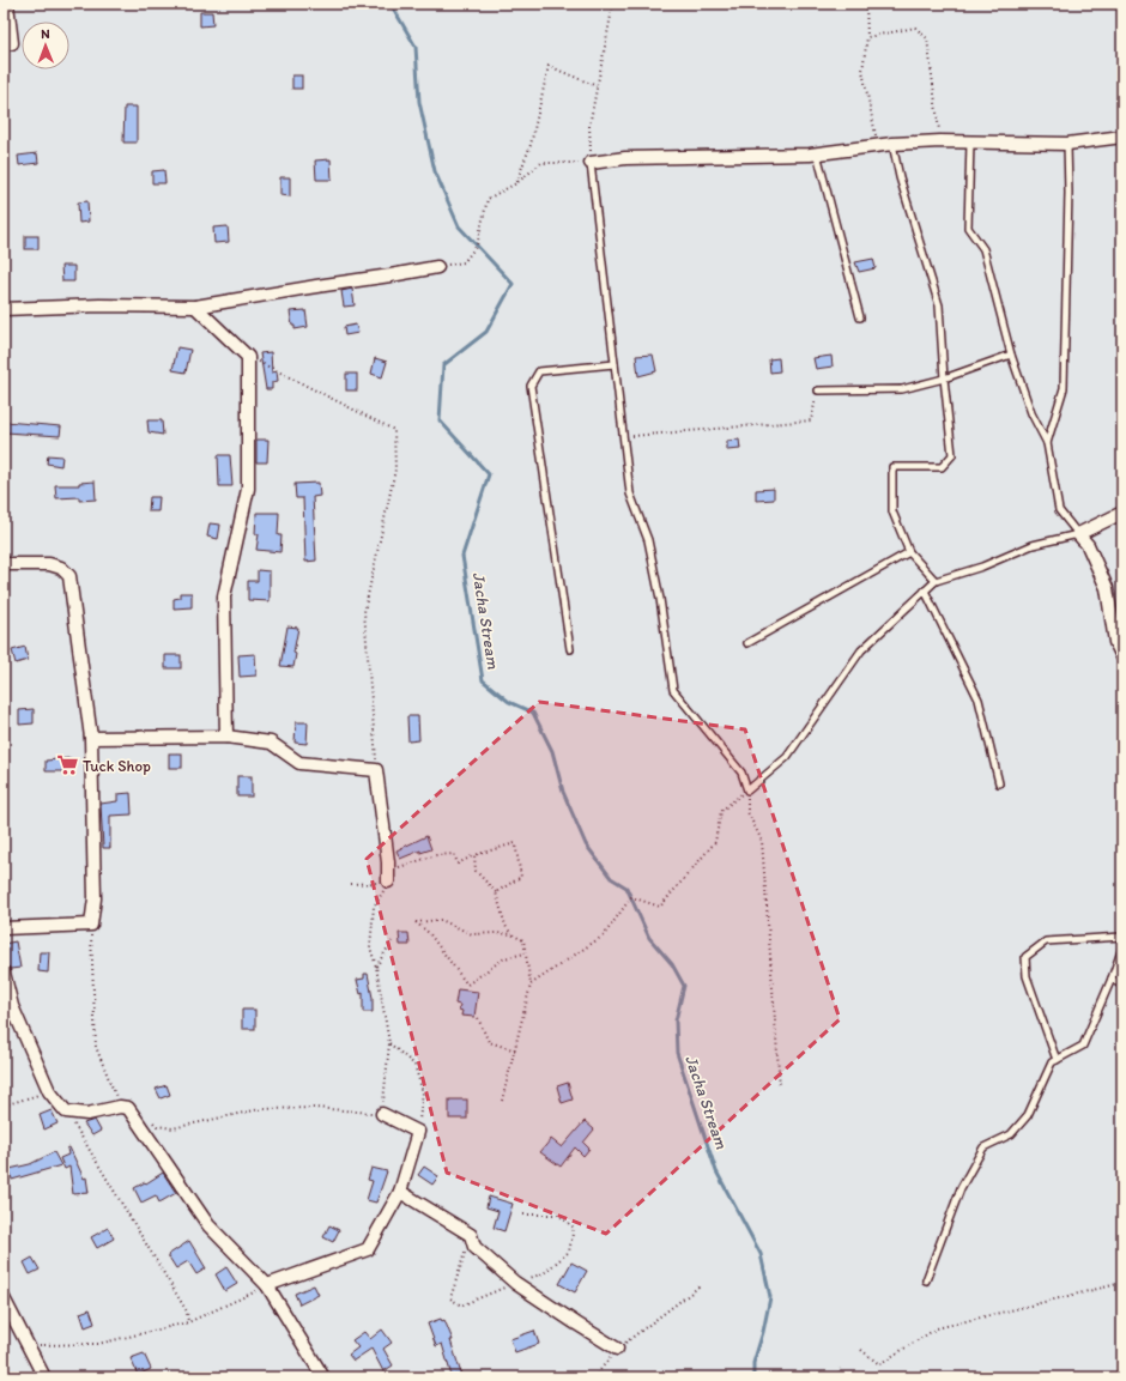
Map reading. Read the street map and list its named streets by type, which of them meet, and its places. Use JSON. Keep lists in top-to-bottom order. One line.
{"water":["Jacha Stream"],"places":{"supermarket":["Tuck Shop"]},"north":"top"}
